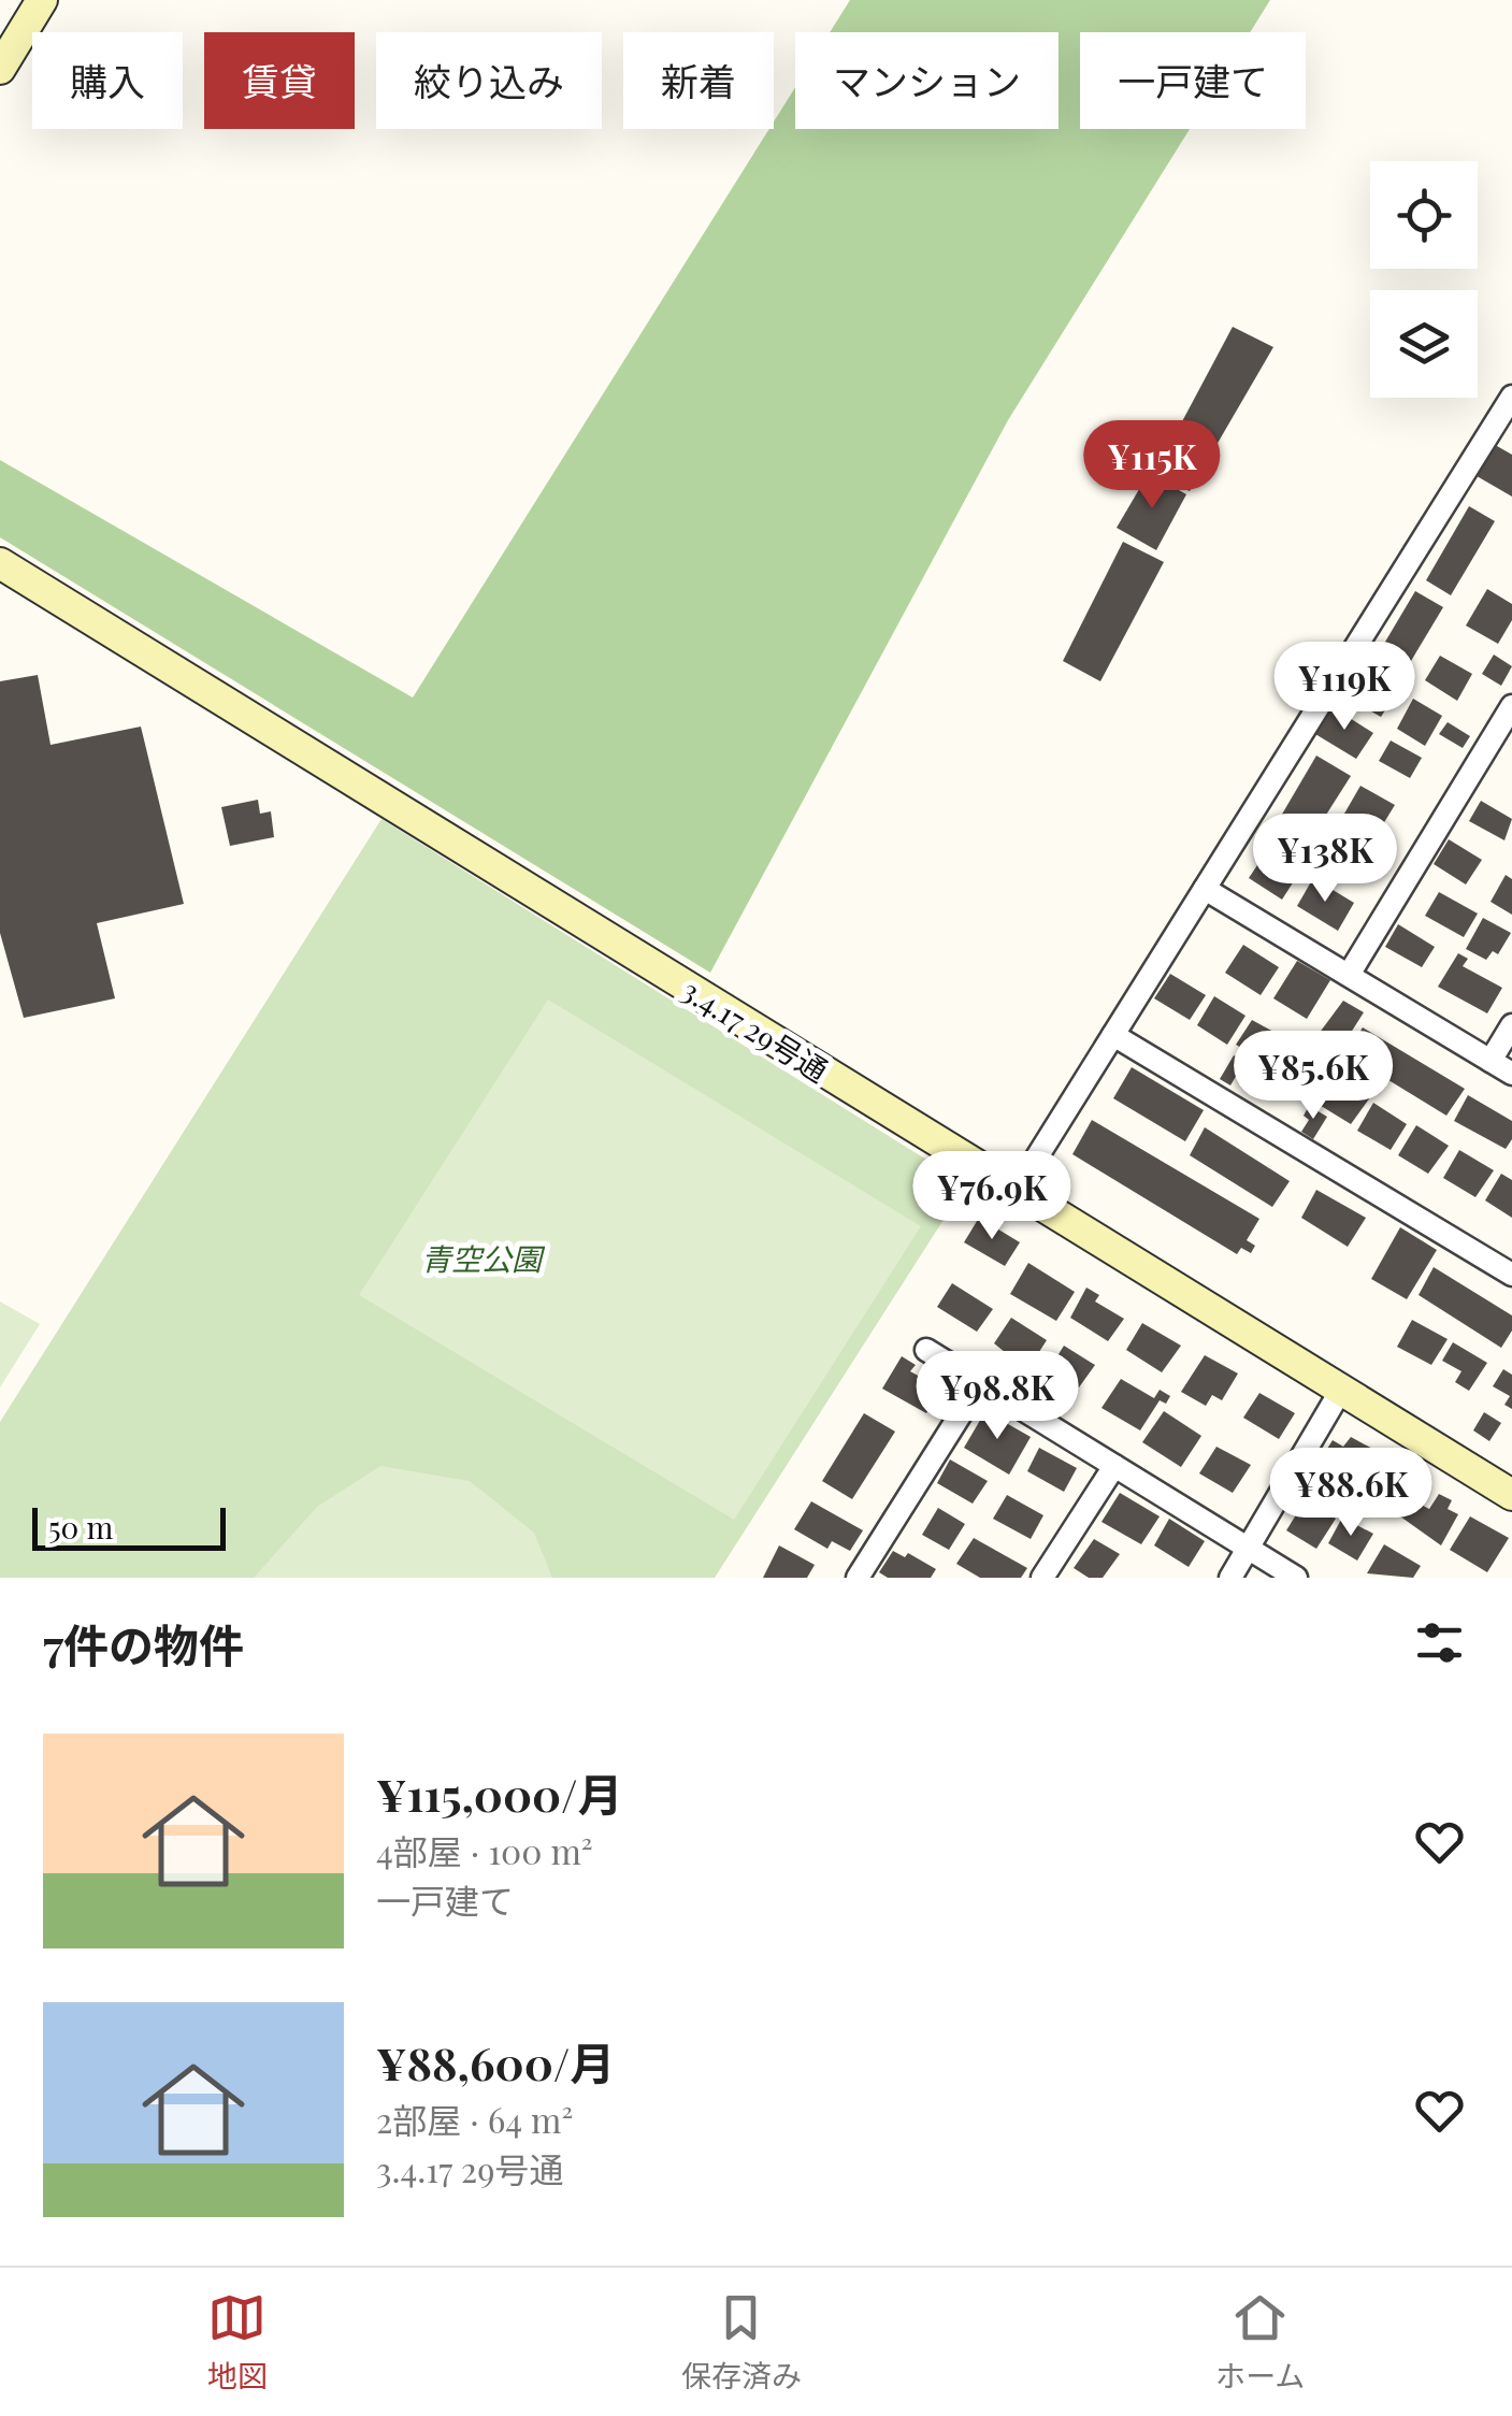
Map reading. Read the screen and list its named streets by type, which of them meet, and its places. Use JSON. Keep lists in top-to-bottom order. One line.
{"streets":{"street":["3.4.17 29号通"]},"parks":["青空公園"],"scale_bar":"50 m","page":{"chip":["購入","賃貸","絞り込み","新着","マンション","一戸建て"],"price":["¥115K","¥119K","¥138K","¥85.6K","¥76.9K","¥98.8K","¥88.6K"],"scale":"50 m","heading":"7件の物件","list":[{"name":"¥115,000/月","note":"4部屋 · 100 m² · 一戸建て"},{"name":"¥88,600/月","note":"2部屋 · 64 m² · 3.4.17 29号通"}],"tabs":["地図","保存済み","ホーム"]}}
